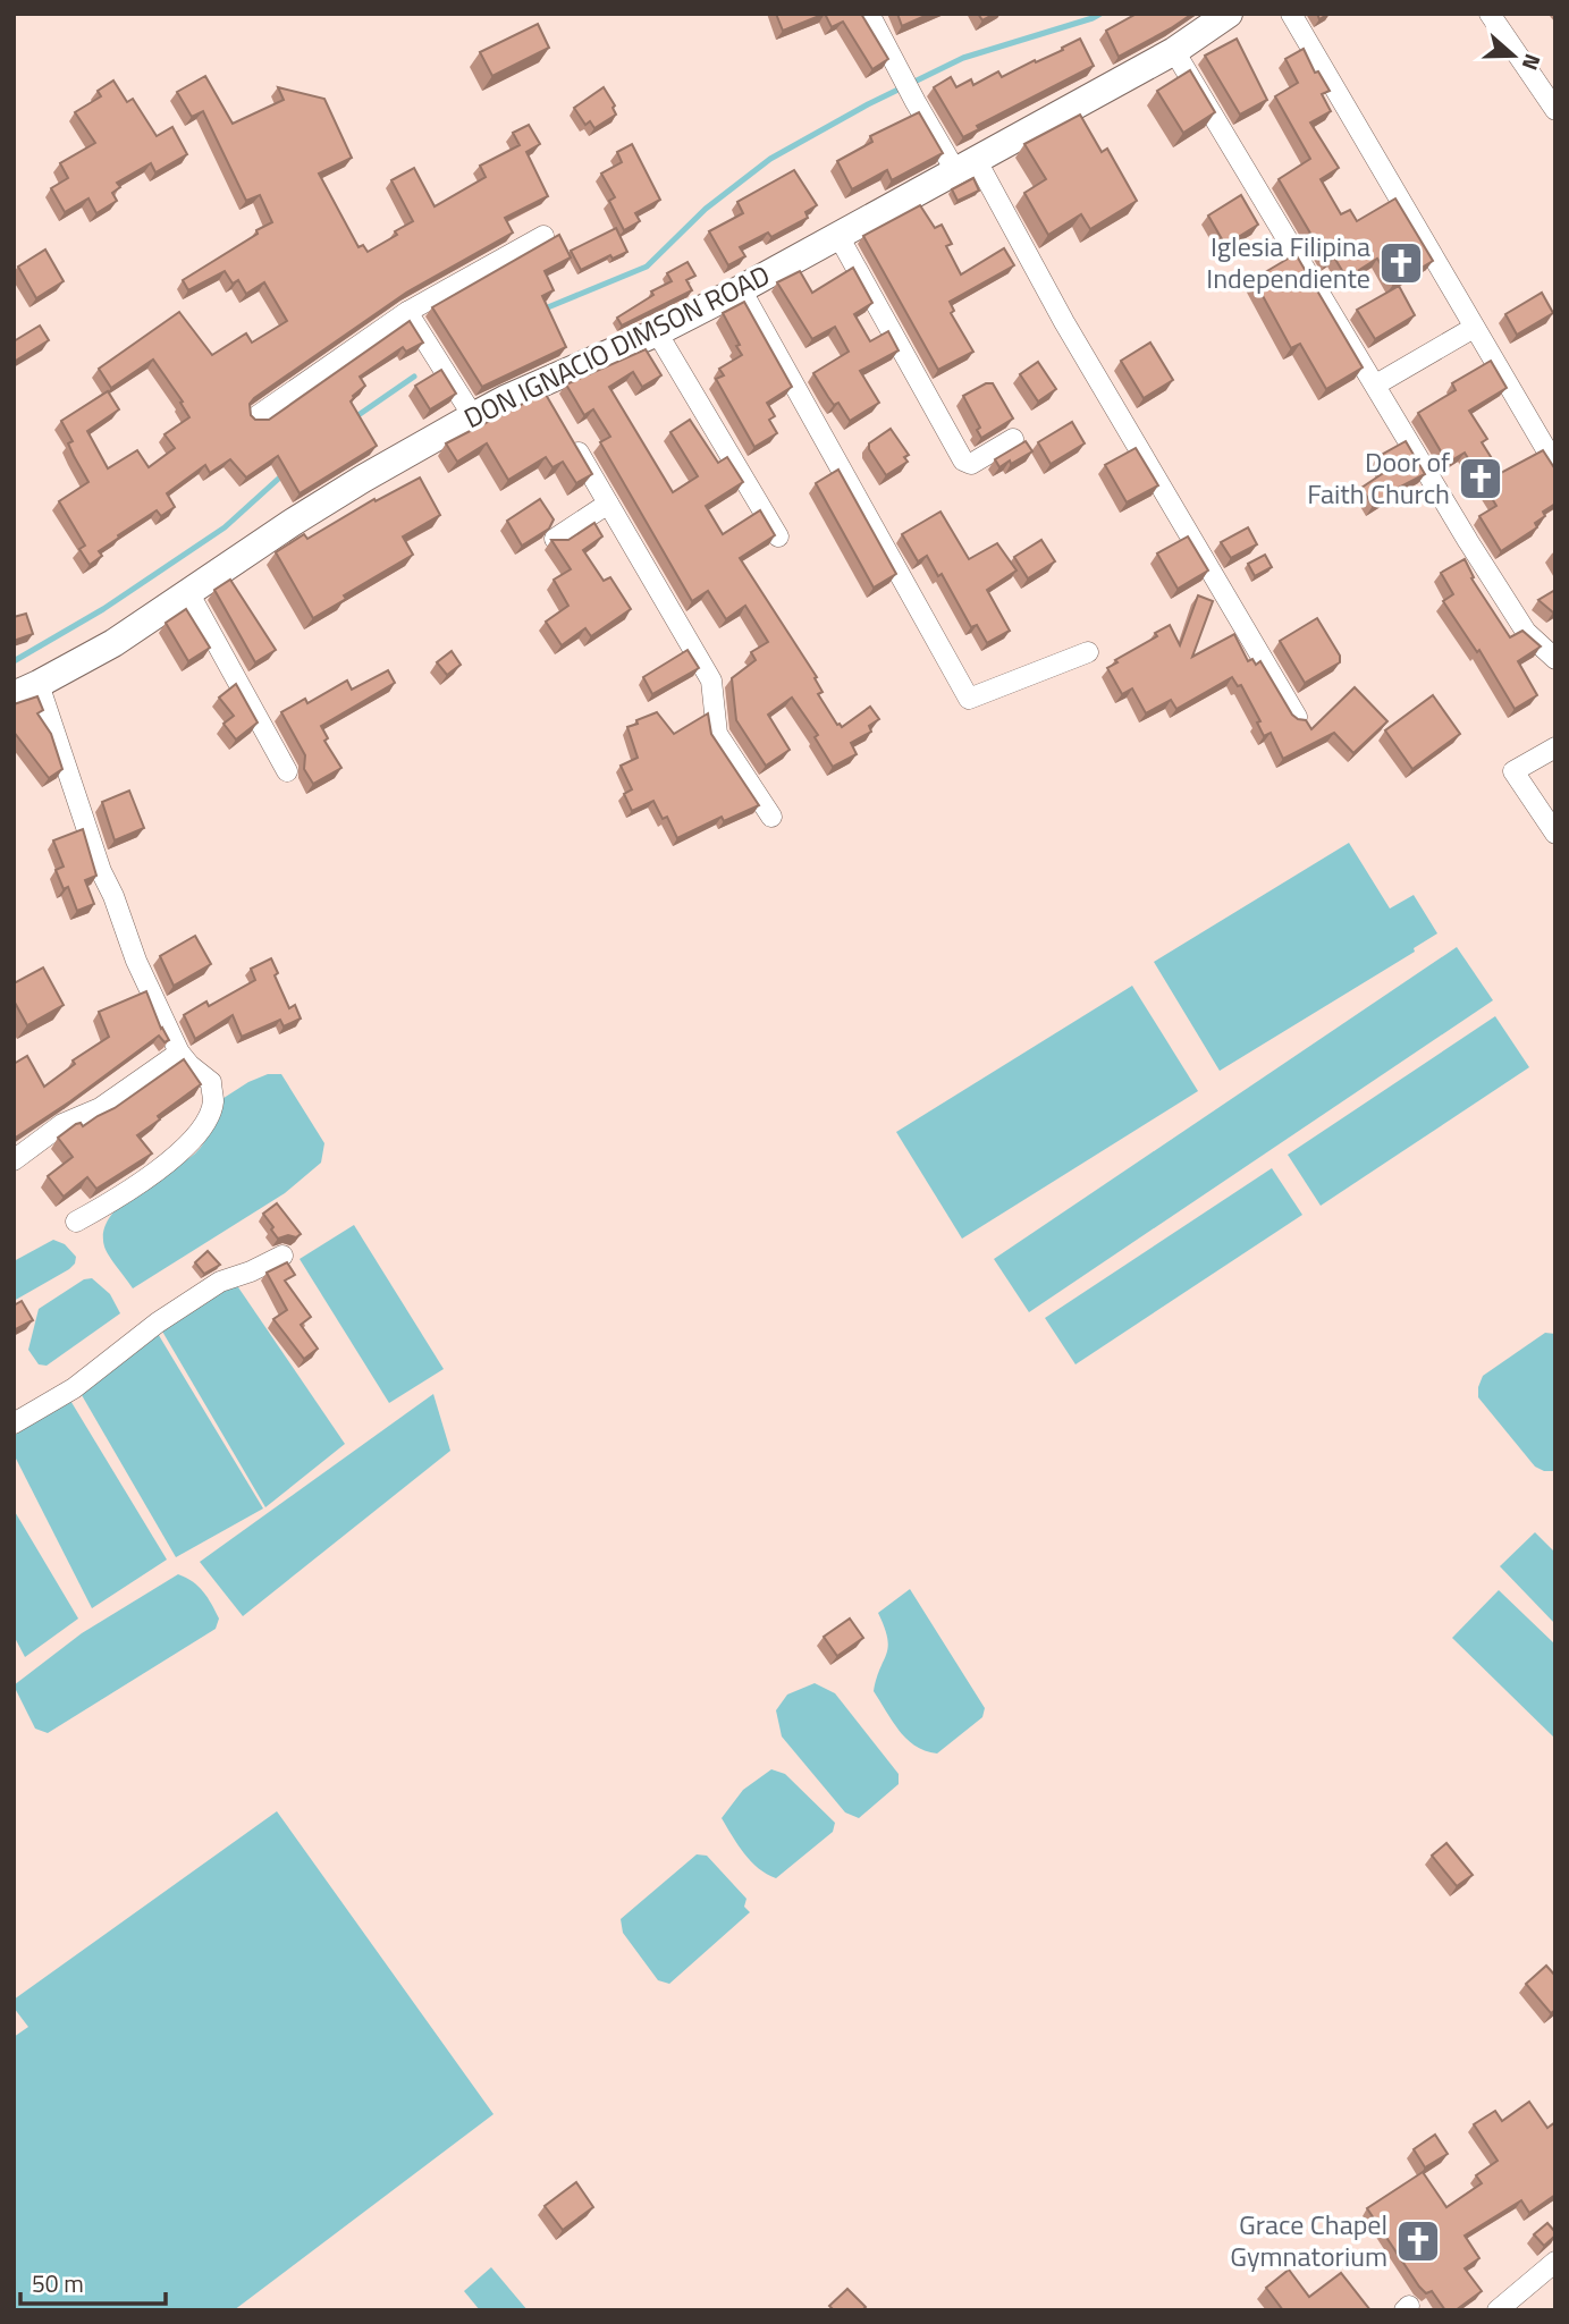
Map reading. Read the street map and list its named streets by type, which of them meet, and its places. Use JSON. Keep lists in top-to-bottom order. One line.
{"streets":{"street":["DON IGNACIO DIMSON ROAD"]},"places":{"church":["Iglesia Filipina Independiente","Door of Faith Church","Grace Chapel Gymnatorium"]},"scale_bar":"50 m","north":"right"}
